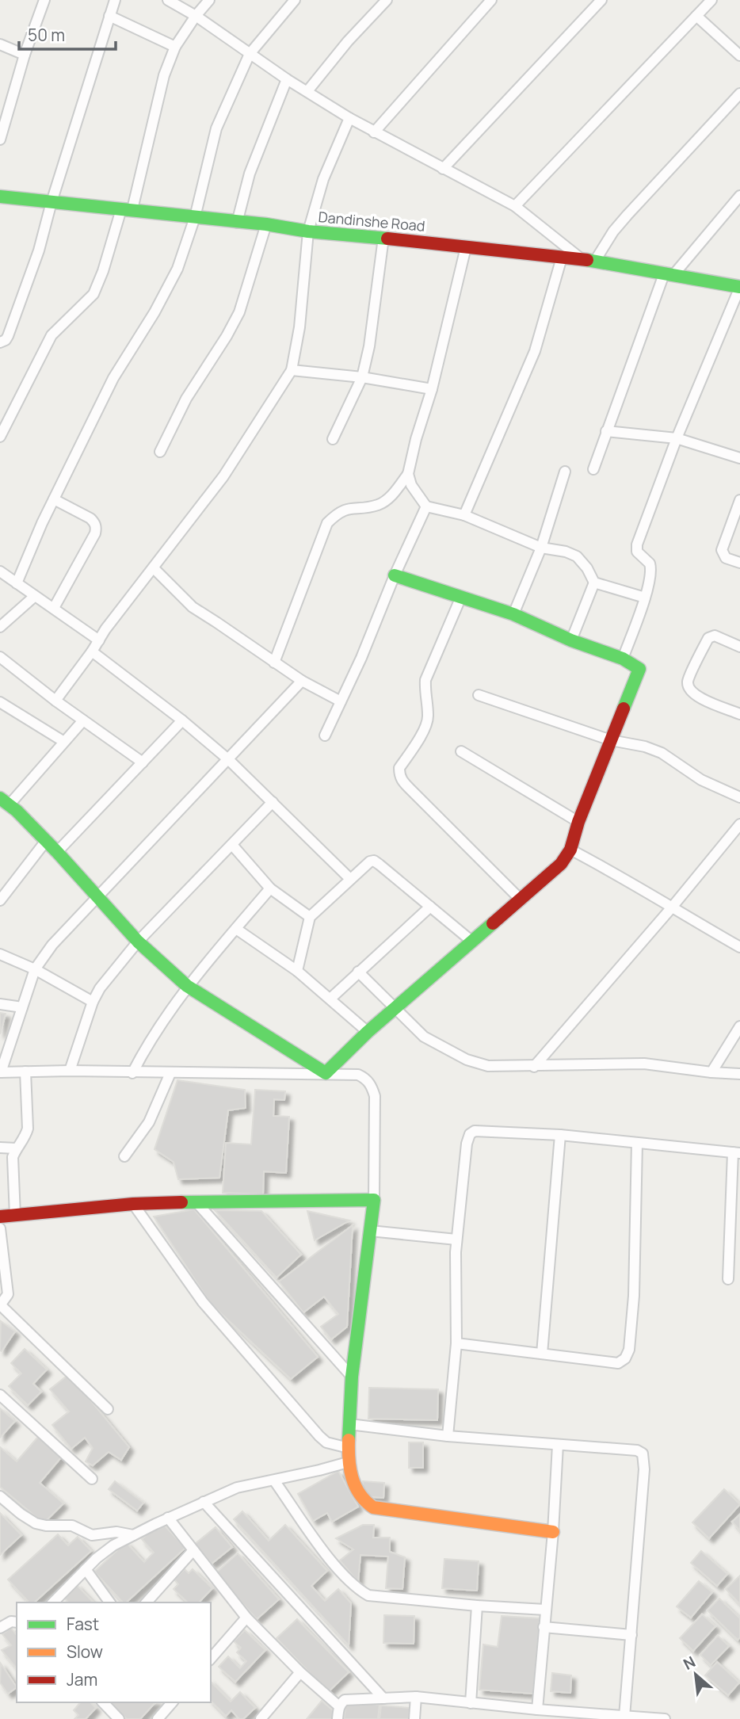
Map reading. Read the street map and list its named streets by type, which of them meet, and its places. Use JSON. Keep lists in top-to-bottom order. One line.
{"streets":{"street":["Dandinshe Road"]},"legend":["Fast","Slow","Jam"],"scale_bar":"50 m","north":"top left"}
